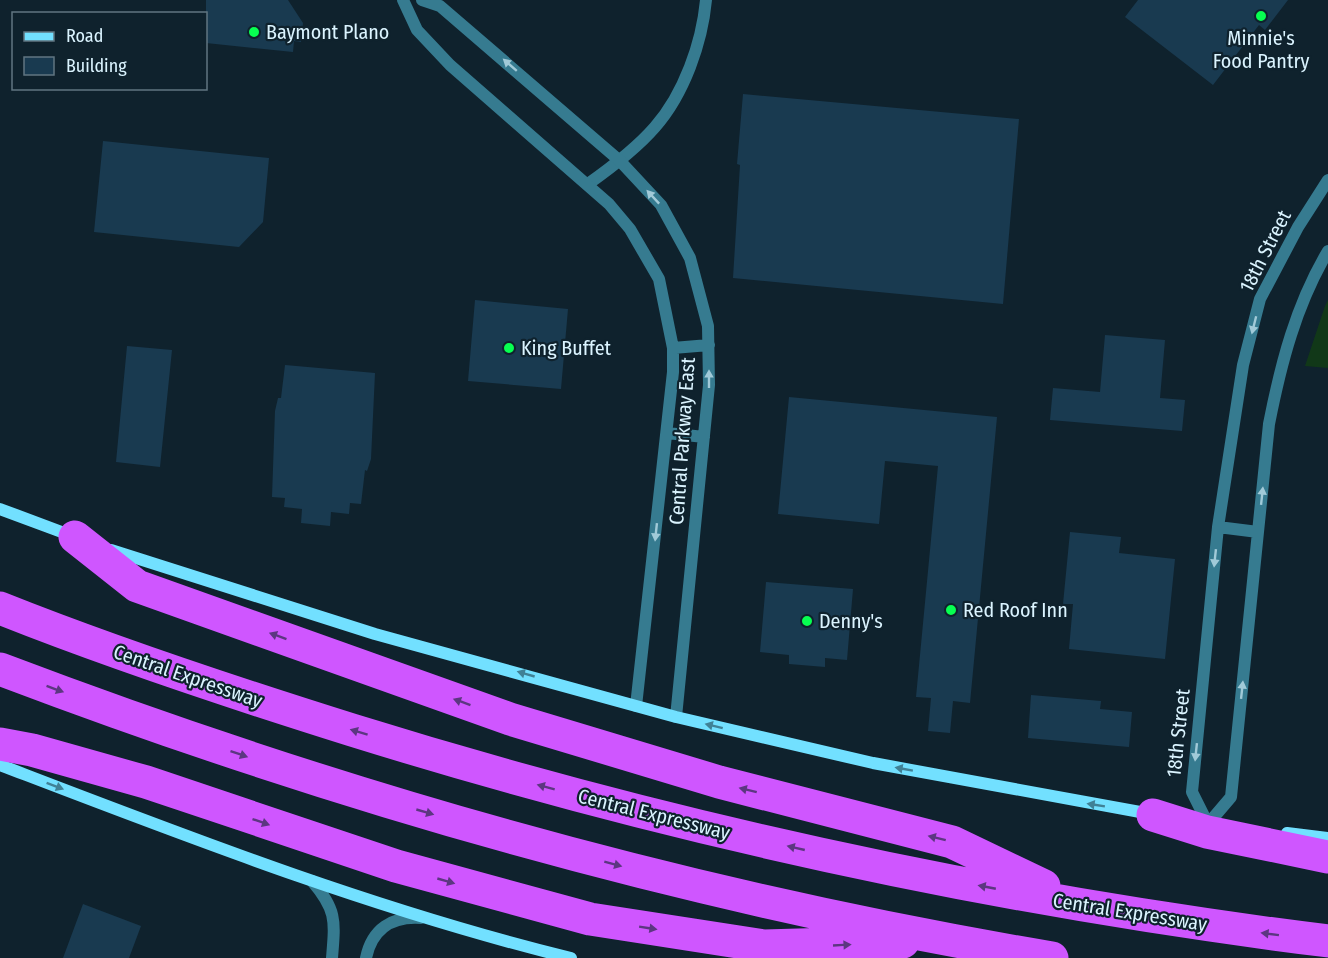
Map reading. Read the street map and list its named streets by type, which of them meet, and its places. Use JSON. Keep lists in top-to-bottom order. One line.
{"streets":{"highway":["Central Expressway"],"street":["18th Street","Central Parkway East"]},"places":["Minnie's Food Pantry","Baymont Plano","King Buffet","Red Roof Inn","Denny's"],"legend":["Road","Building"]}
